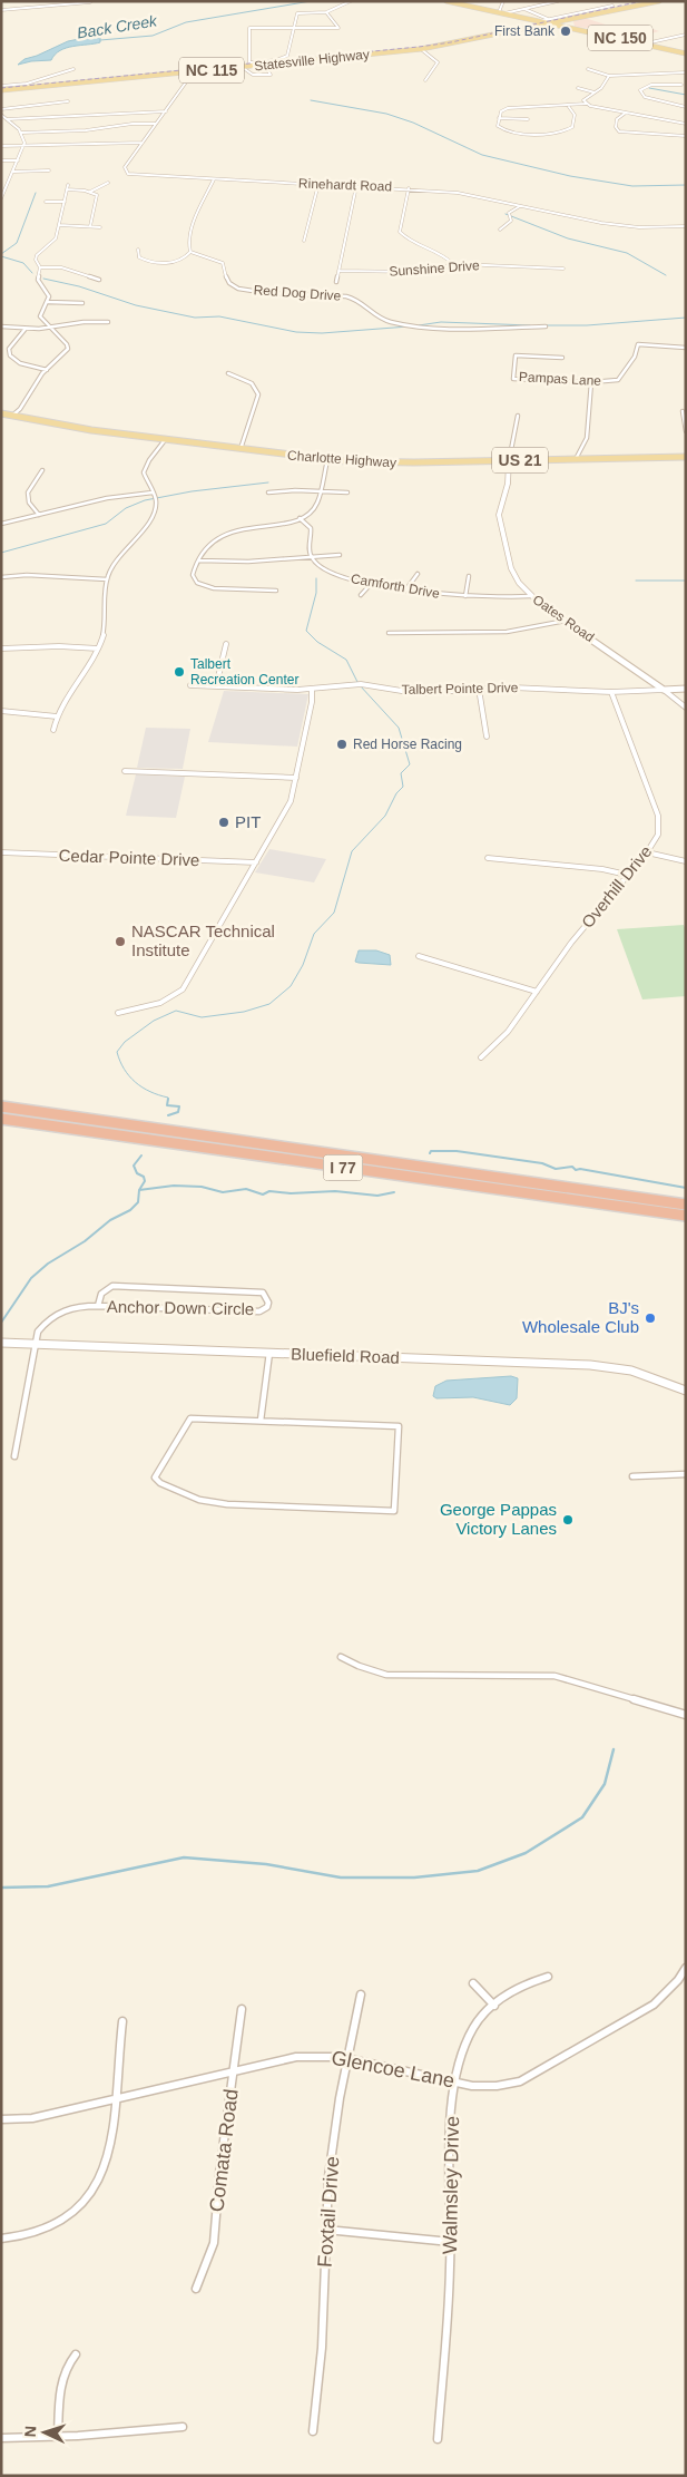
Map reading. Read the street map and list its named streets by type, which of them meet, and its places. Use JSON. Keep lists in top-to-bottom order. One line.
{"streets":{"highway":["I 77"],"main road":["NC 150","Statesville Highway","NC 115","Charlotte Highway","US 21"],"street":["Rinehardt Road","Sunshine Drive","Red Dog Drive","Pampas Lane","Camforth Drive","Oates Road","Talbert Pointe Drive","Cedar Pointe Drive","Overhill Drive","Anchor Down Circle","Bluefield Road","Glencoe Lane","Comata Road","Walmsley Drive","Foxtail Drive"]},"crossings":[["NC 150","Statesville Highway"],["NC 150","NC 115"],["Statesville Highway","NC 115"],["Statesville Highway","Rinehardt Road"],["Charlotte Highway","Oates Road"],["Camforth Drive","Oates Road"],["Oates Road","Talbert Pointe Drive"],["Talbert Pointe Drive","Overhill Drive"],["Anchor Down Circle","Bluefield Road"],["Glencoe Lane","Comata Road"],["Glencoe Lane","Walmsley Drive"],["Glencoe Lane","Foxtail Drive"]],"water":["Back Creek"],"places":["First Bank","Talbert Recreation Center","Red Horse Racing","PIT","NASCAR Technical Institute","BJ's Wholesale Club","George Pappas Victory Lanes"],"north":"left"}
